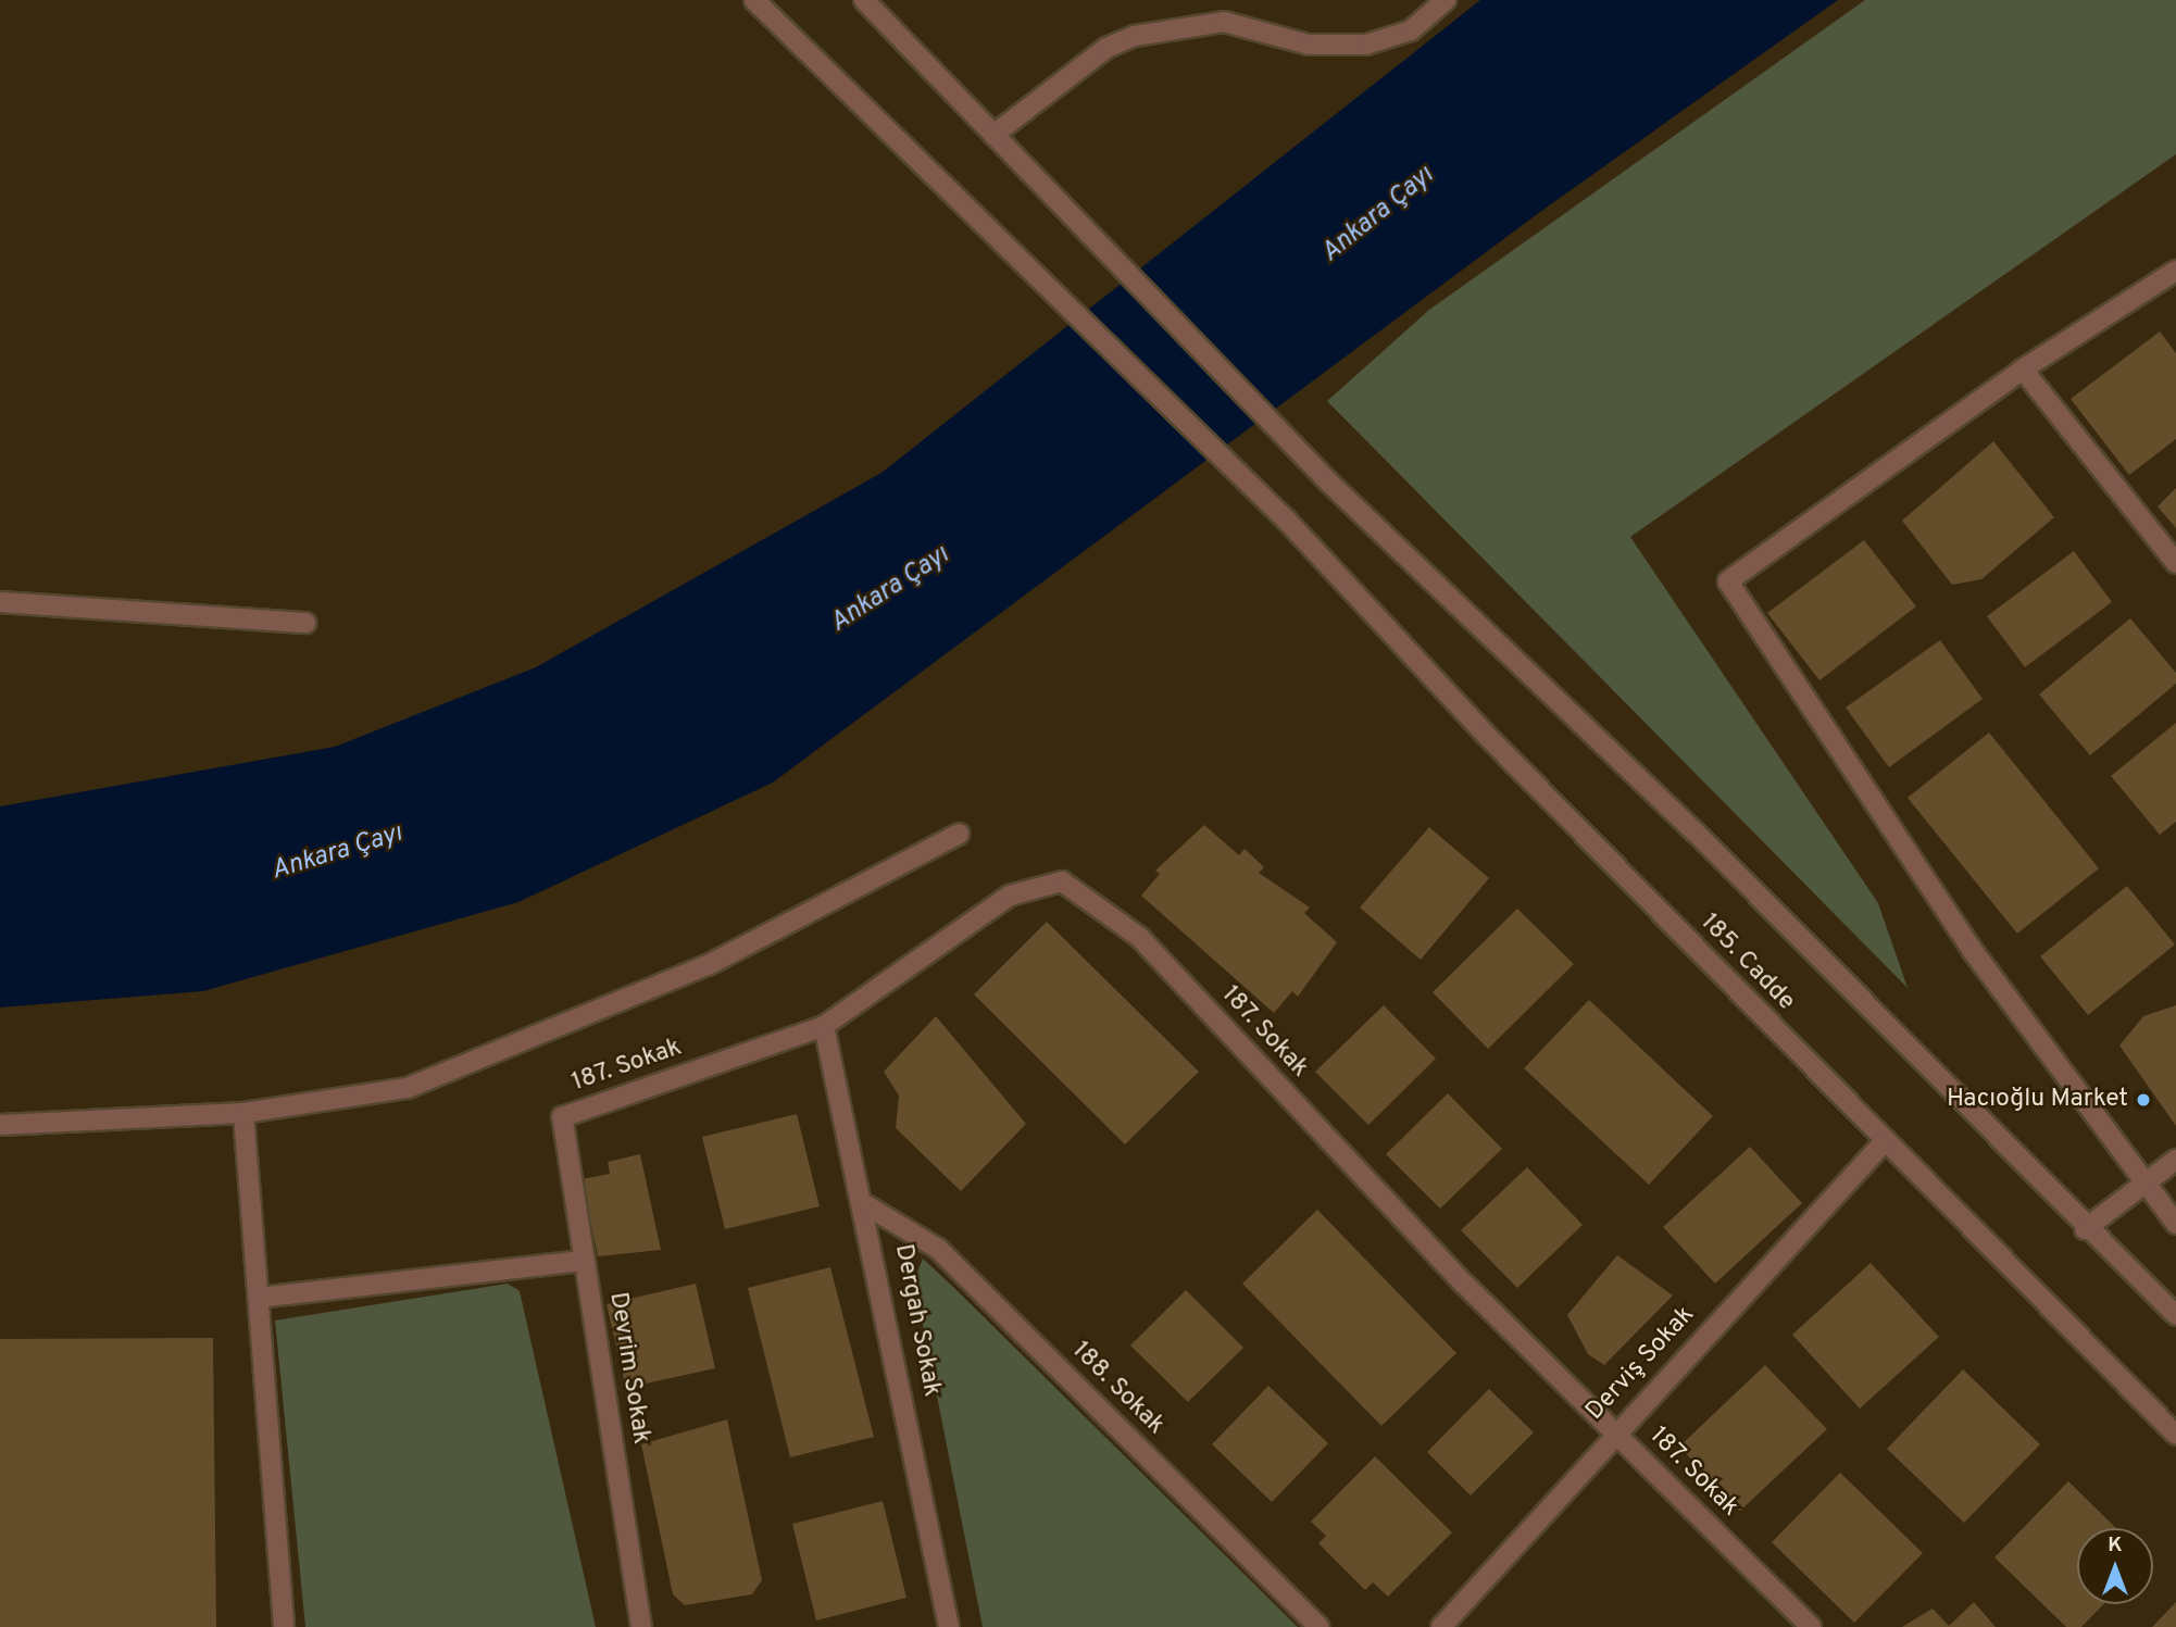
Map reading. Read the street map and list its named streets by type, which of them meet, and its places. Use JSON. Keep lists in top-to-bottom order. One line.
{"streets":{"street":["185. Cadde","187. Sokak","Dergah Sokak","Derviş Sokak","Devrim Sokak","188. Sokak"]},"crossings":[["185. Cadde","Derviş Sokak"],["187. Sokak","Dergah Sokak"],["187. Sokak","Derviş Sokak"],["187. Sokak","Devrim Sokak"],["Dergah Sokak","188. Sokak"]],"water":["Ankara Çayı"],"places":["Hacıoğlu Market"],"north":"top"}
